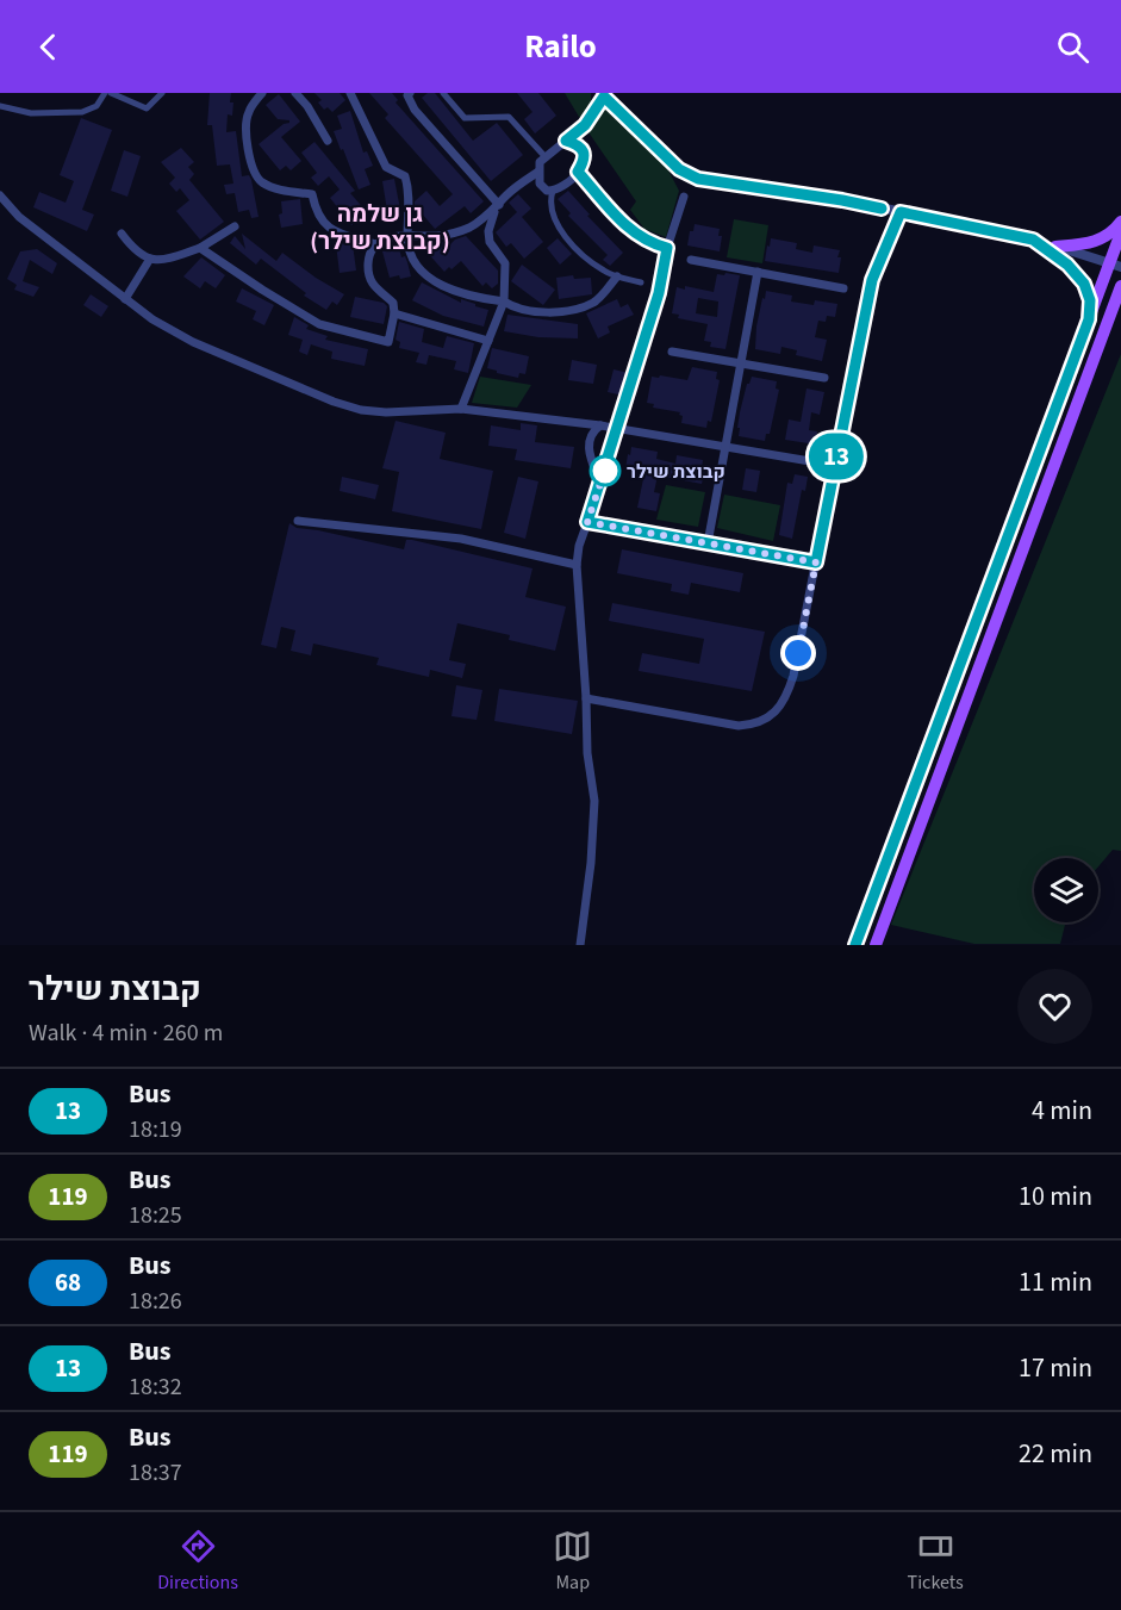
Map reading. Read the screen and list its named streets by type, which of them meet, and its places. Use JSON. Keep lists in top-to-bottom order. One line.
{"districts":["גן שלמה (קבוצת שילר)"],"places":["קבוצת שילר"],"lines":["bus line 13"],"page":{"header":"Railo","on_map":"13","heading":["קבוצת שילר","Walk · 4 min · 260 m"],"list":[{"mark":"13","name":"Bus","note":"18:19","value":"4 min"},{"mark":"119","name":"Bus","note":"18:25","value":"10 min"},{"mark":"68","name":"Bus","note":"18:26","value":"11 min"},{"mark":"13","name":"Bus","note":"18:32","value":"17 min"},{"mark":"119","name":"Bus","note":"18:37","value":"22 min"}],"tabs":["Directions","Map","Tickets"]}}
